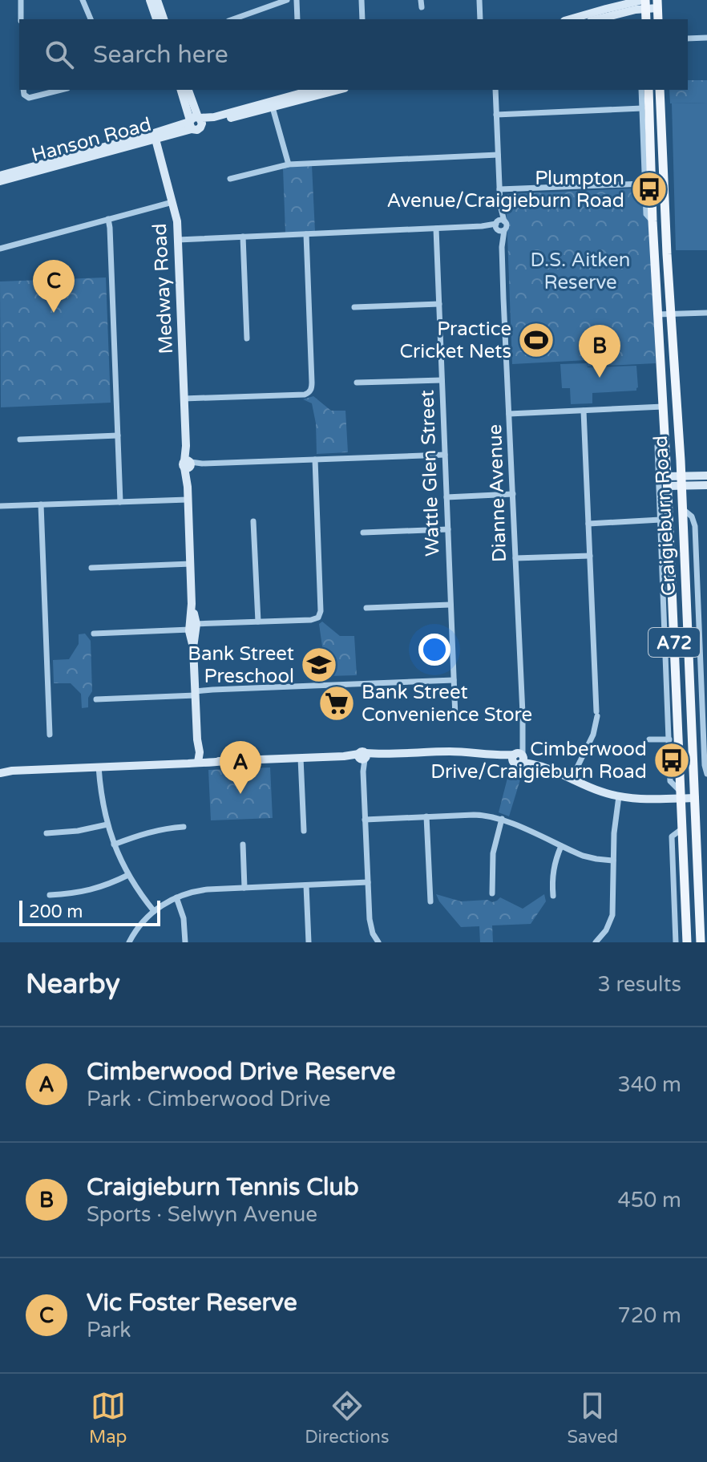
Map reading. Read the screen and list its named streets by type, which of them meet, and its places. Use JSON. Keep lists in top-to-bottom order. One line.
{"streets":{"main road":["Craigieburn Road","A72"],"street":["Hanson Road","Medway Road","Wattle Glen Street","Dianne Avenue"]},"crossings":[["Hanson Road","Medway Road"]],"parks":["D.S. Aitken Reserve"],"places":{"bus stop":["Plumpton Avenue/Craigieburn Road","Cimberwood Drive/Craigieburn Road"],"sports":["Practice Cricket Nets"],"school or university":["Bank Street Preschool"],"supermarket":["Bank Street Convenience Store"]},"scale_bar":"200 m","page":{"search":"Search here","pins":["C","B","A"],"scale":"200 m","heading":["Nearby","3 results"],"list":[{"mark":"A","name":"Cimberwood Drive Reserve","note":"Park · Cimberwood Drive","value":"340 m"},{"mark":"B","name":"Craigieburn Tennis Club","note":"Sports · Selwyn Avenue","value":"450 m"},{"mark":"C","name":"Vic Foster Reserve","note":"Park","value":"720 m"}],"nav":["Map","Directions","Saved"]}}
